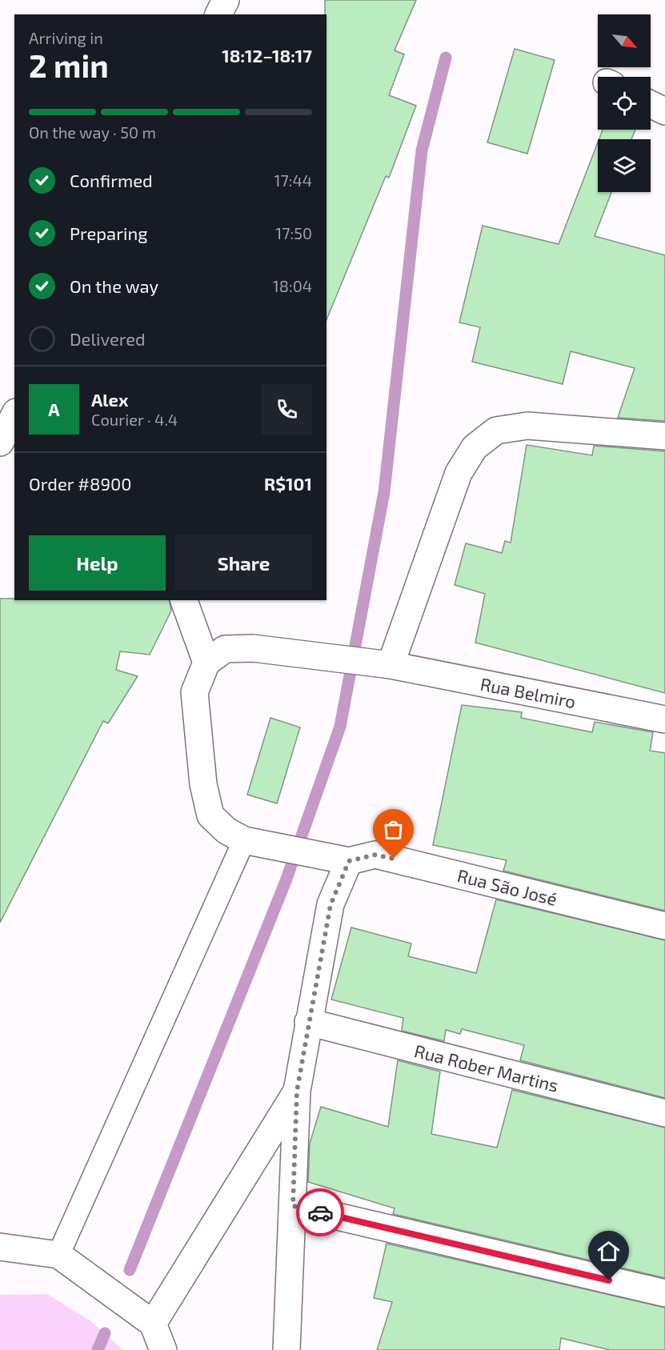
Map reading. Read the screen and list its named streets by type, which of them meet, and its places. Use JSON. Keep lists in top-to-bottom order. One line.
{"streets":{"street":["Rua Belmiro","Rua São José","Rua Rober Martins"]},"north":"bottom right","page":{"heading":["2 min","Arriving in","18:12–18:17"],"panel":["Alex","Courier · 4.4","Order #8900","R$101"],"bar":"On the way · 50 m","list":[["Confirmed","17:44"],["Preparing","17:50"],["On the way","18:04"],"Delivered"],"round":"A","buttons":["Help","Share"]}}
